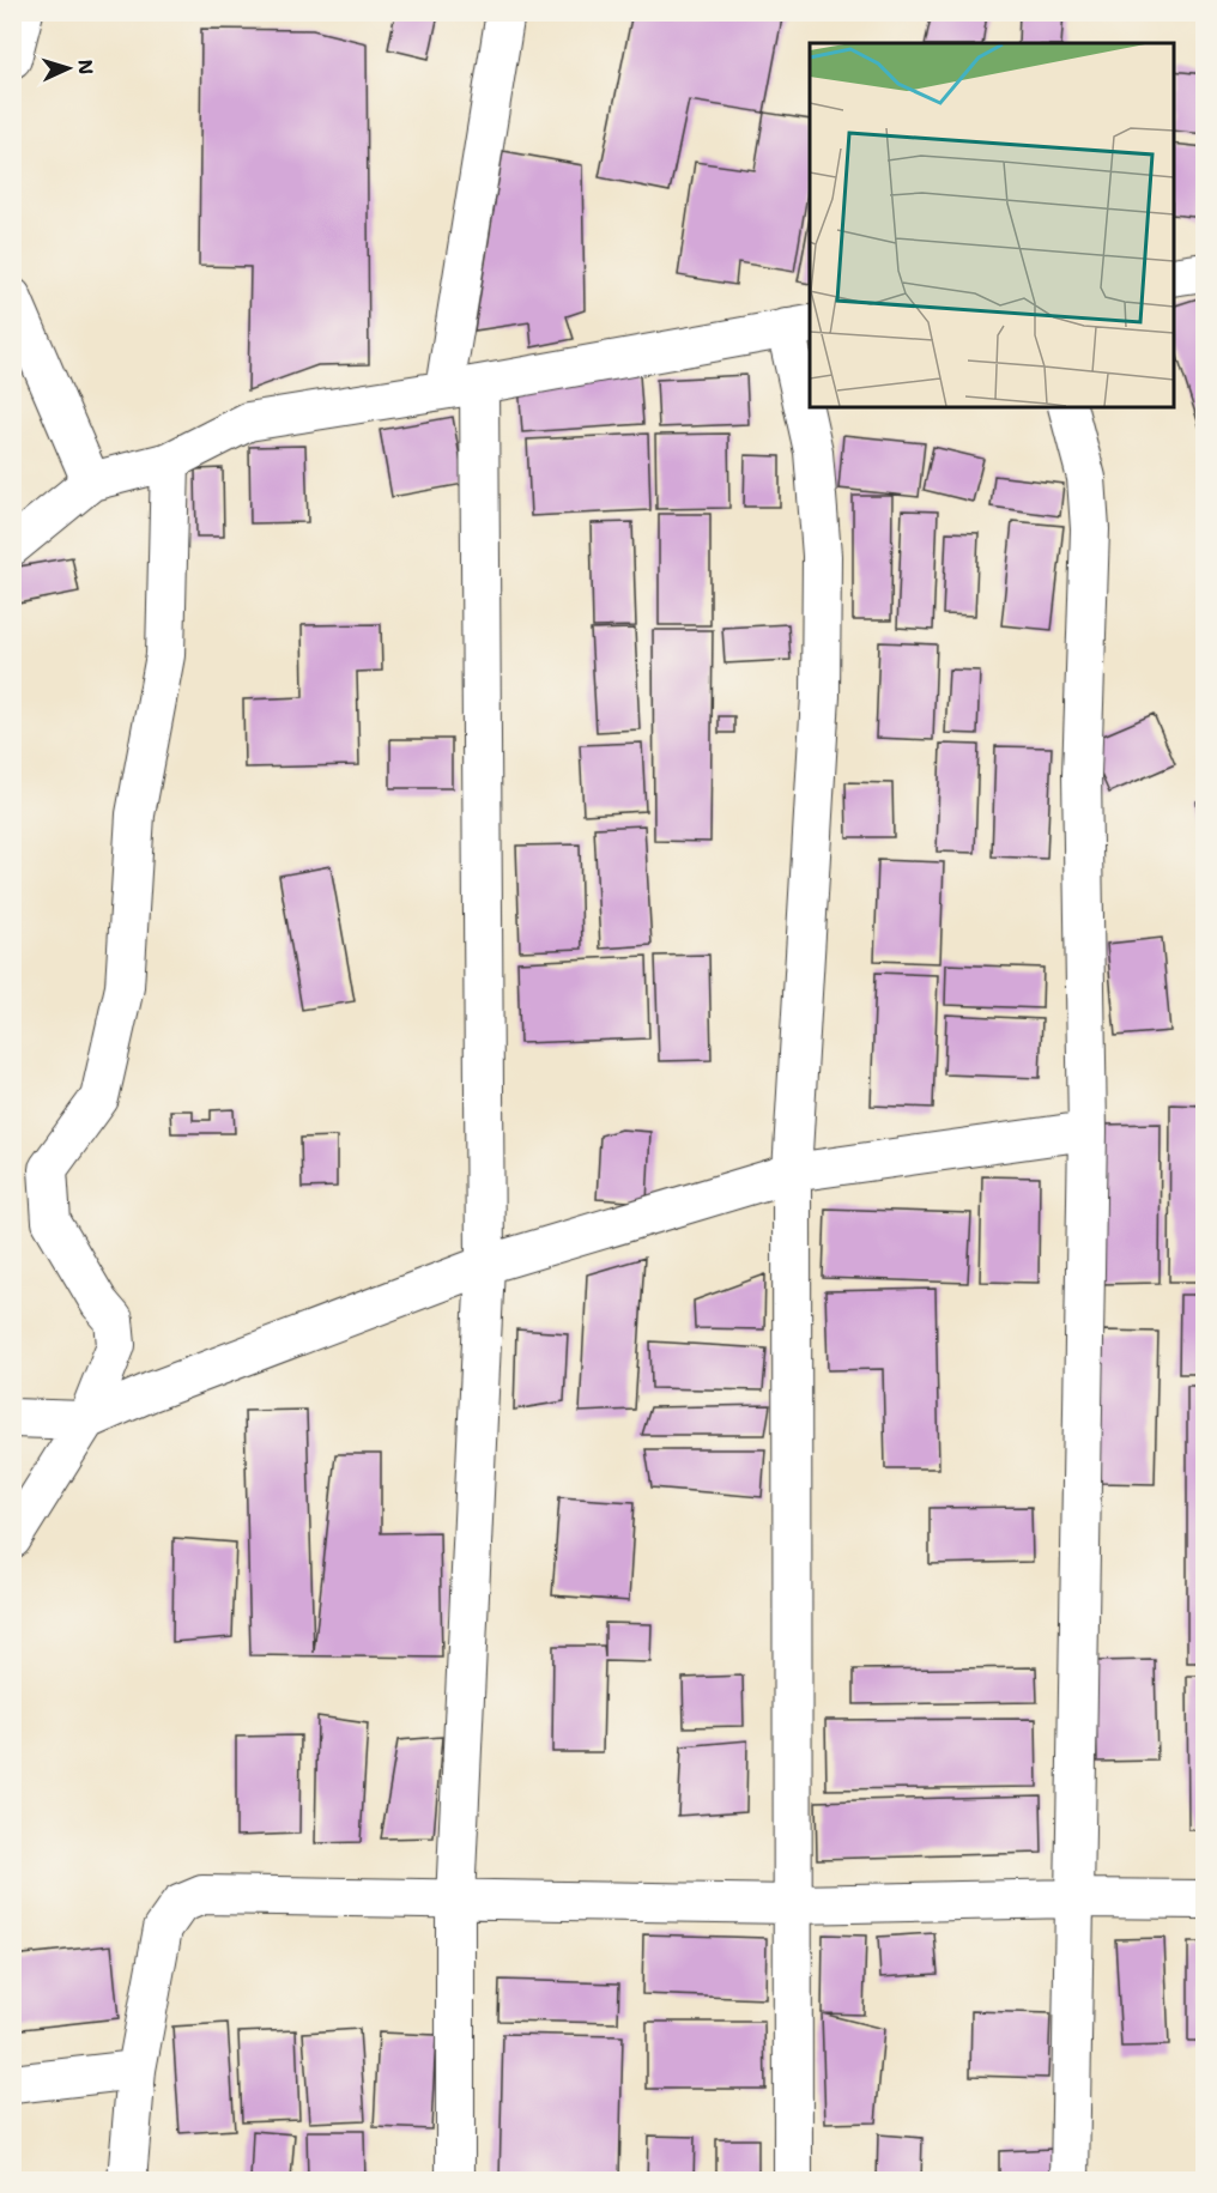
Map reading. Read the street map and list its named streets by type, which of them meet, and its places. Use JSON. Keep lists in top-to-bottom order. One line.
{"north":"right"}
